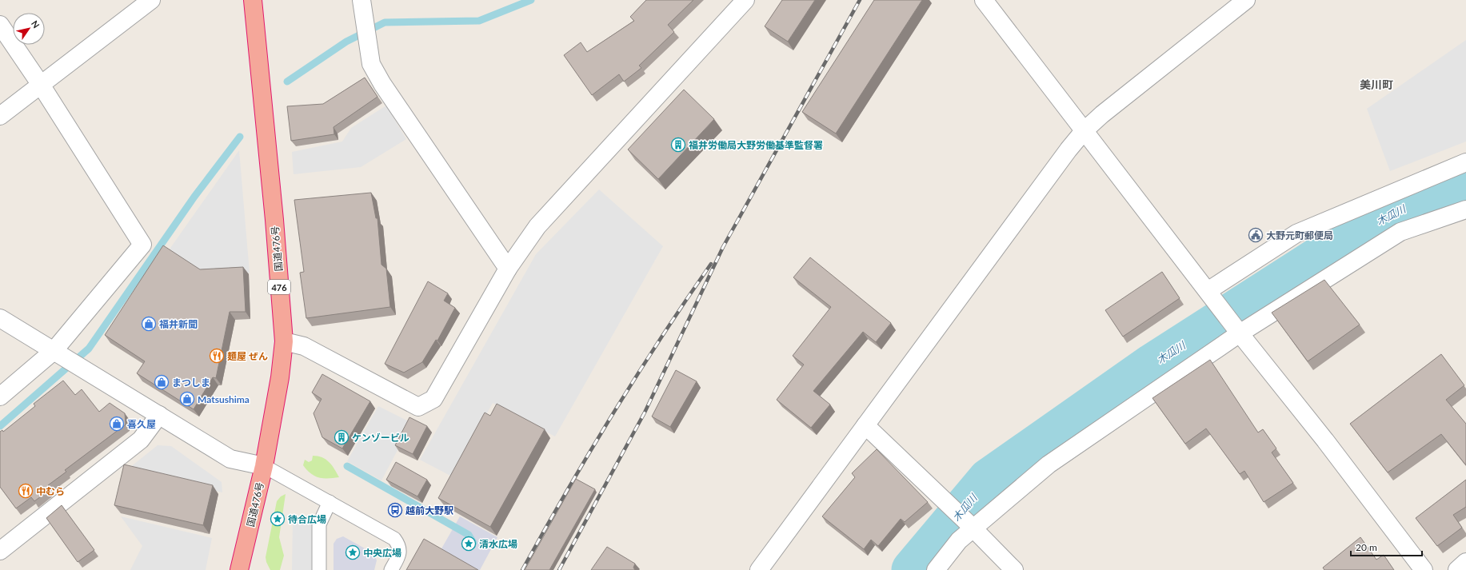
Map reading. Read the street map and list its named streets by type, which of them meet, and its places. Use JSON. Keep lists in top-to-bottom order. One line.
{"streets":{"highway":["国道476号","476"]},"districts":["美川町"],"water":["木瓜川"],"places":{"building":["福井労働局大野労働基準監督署","ケンゾービル"],"public building":["大野元町郵便局"],"shop":["福井新聞","まつしま","Matsushima","喜久屋"],"restaurant":["麺屋 ぜん","中むら"],"bus stop":["越前大野駅"],"place":["待合広場","清水広場","中央広場"]},"scale_bar":"20 m","north":"top right"}
